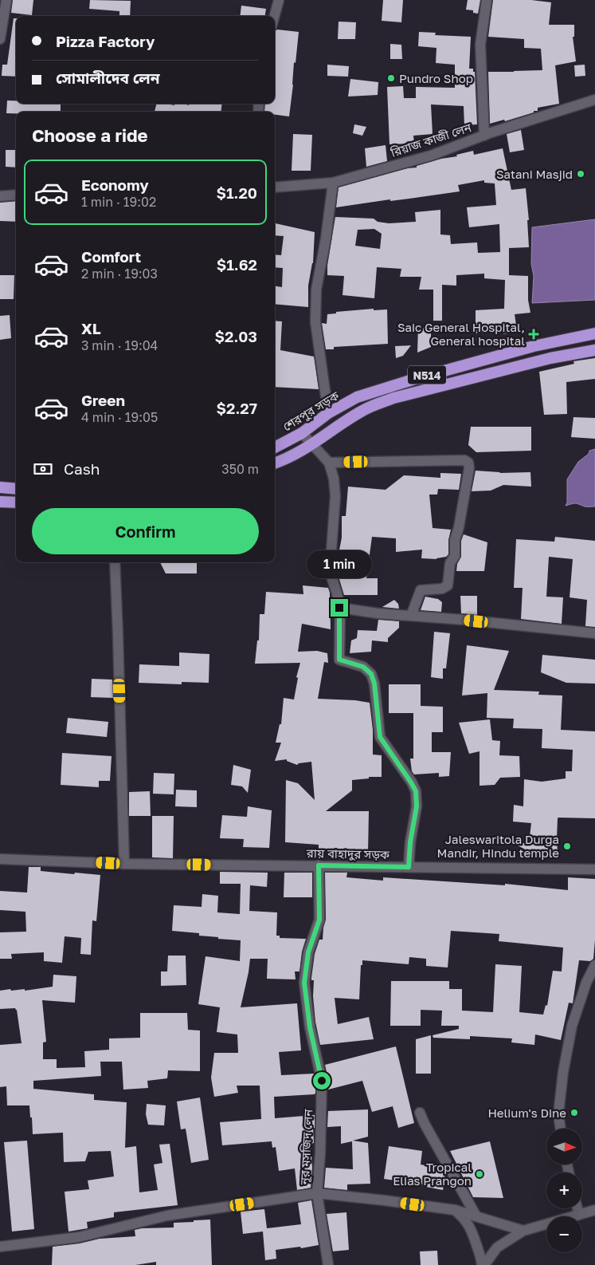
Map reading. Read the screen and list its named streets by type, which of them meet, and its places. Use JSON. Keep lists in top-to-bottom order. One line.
{"streets":{"highway":["N514","শেরপুর সড়ক"],"street":["রিয়াজ কাজী লেন","রায় বাহাদুর সড়ক","নূর মসজিদ লেন"]},"crossings":[["রায় বাহাদুর সড়ক","নূর মসজিদ লেন"]],"places":{"other":["Pundro Shop","Satani Masjid","Jaleswaritola Durga Mandir, Hindu temple","Helium's Dine","Tropical Elias Prangon"],"health":["Saic General Hospital, General hospital"]},"north":"right","page":{"banner":["Pizza Factory","সোমালীদেব লেন"],"heading":"Choose a ride","list":[{"name":"Economy","note":"1 min · 19:02","value":"$1.20"},{"name":"Comfort","note":"2 min · 19:03","value":"$1.62"},{"name":"XL","note":"3 min · 19:04","value":"$2.03"},{"name":"Green","note":"4 min · 19:05","value":"$2.27"}],"pay":["Cash","350 m"],"buttons":"Confirm","bubble":"1 min","map_buttons":["+","−"]}}
